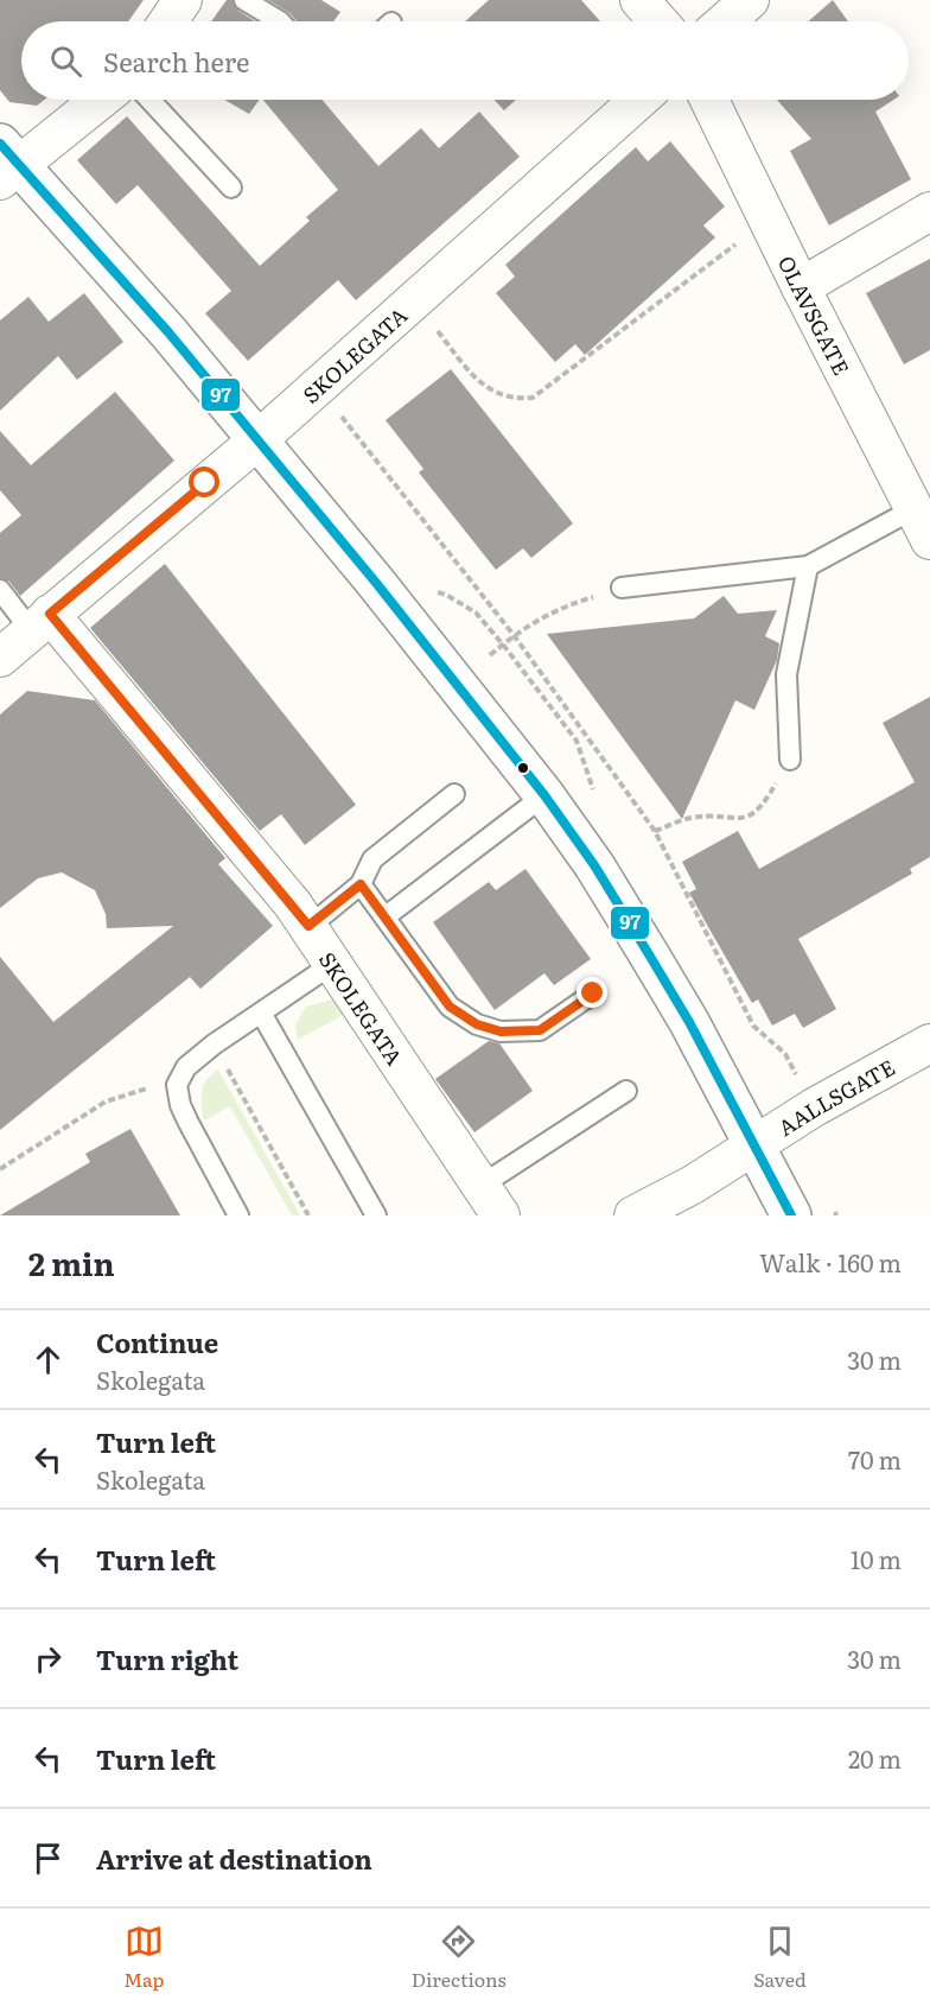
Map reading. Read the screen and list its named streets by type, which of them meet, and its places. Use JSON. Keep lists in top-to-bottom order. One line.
{"streets":{"street":["OLAVSGATE","SKOLEGATA","AALLSGATE"]},"lines":["transit line 97"],"page":{"search":"Search here","heading":["2 min","Walk · 160 m"],"list":[["Continue","Skolegata","30 m"],["Turn left","Skolegata","70 m"],["Turn left","10 m"],["Turn right","30 m"],["Turn left","20 m"],"Arrive at destination"],"nav":["Map","Directions","Saved"]}}
